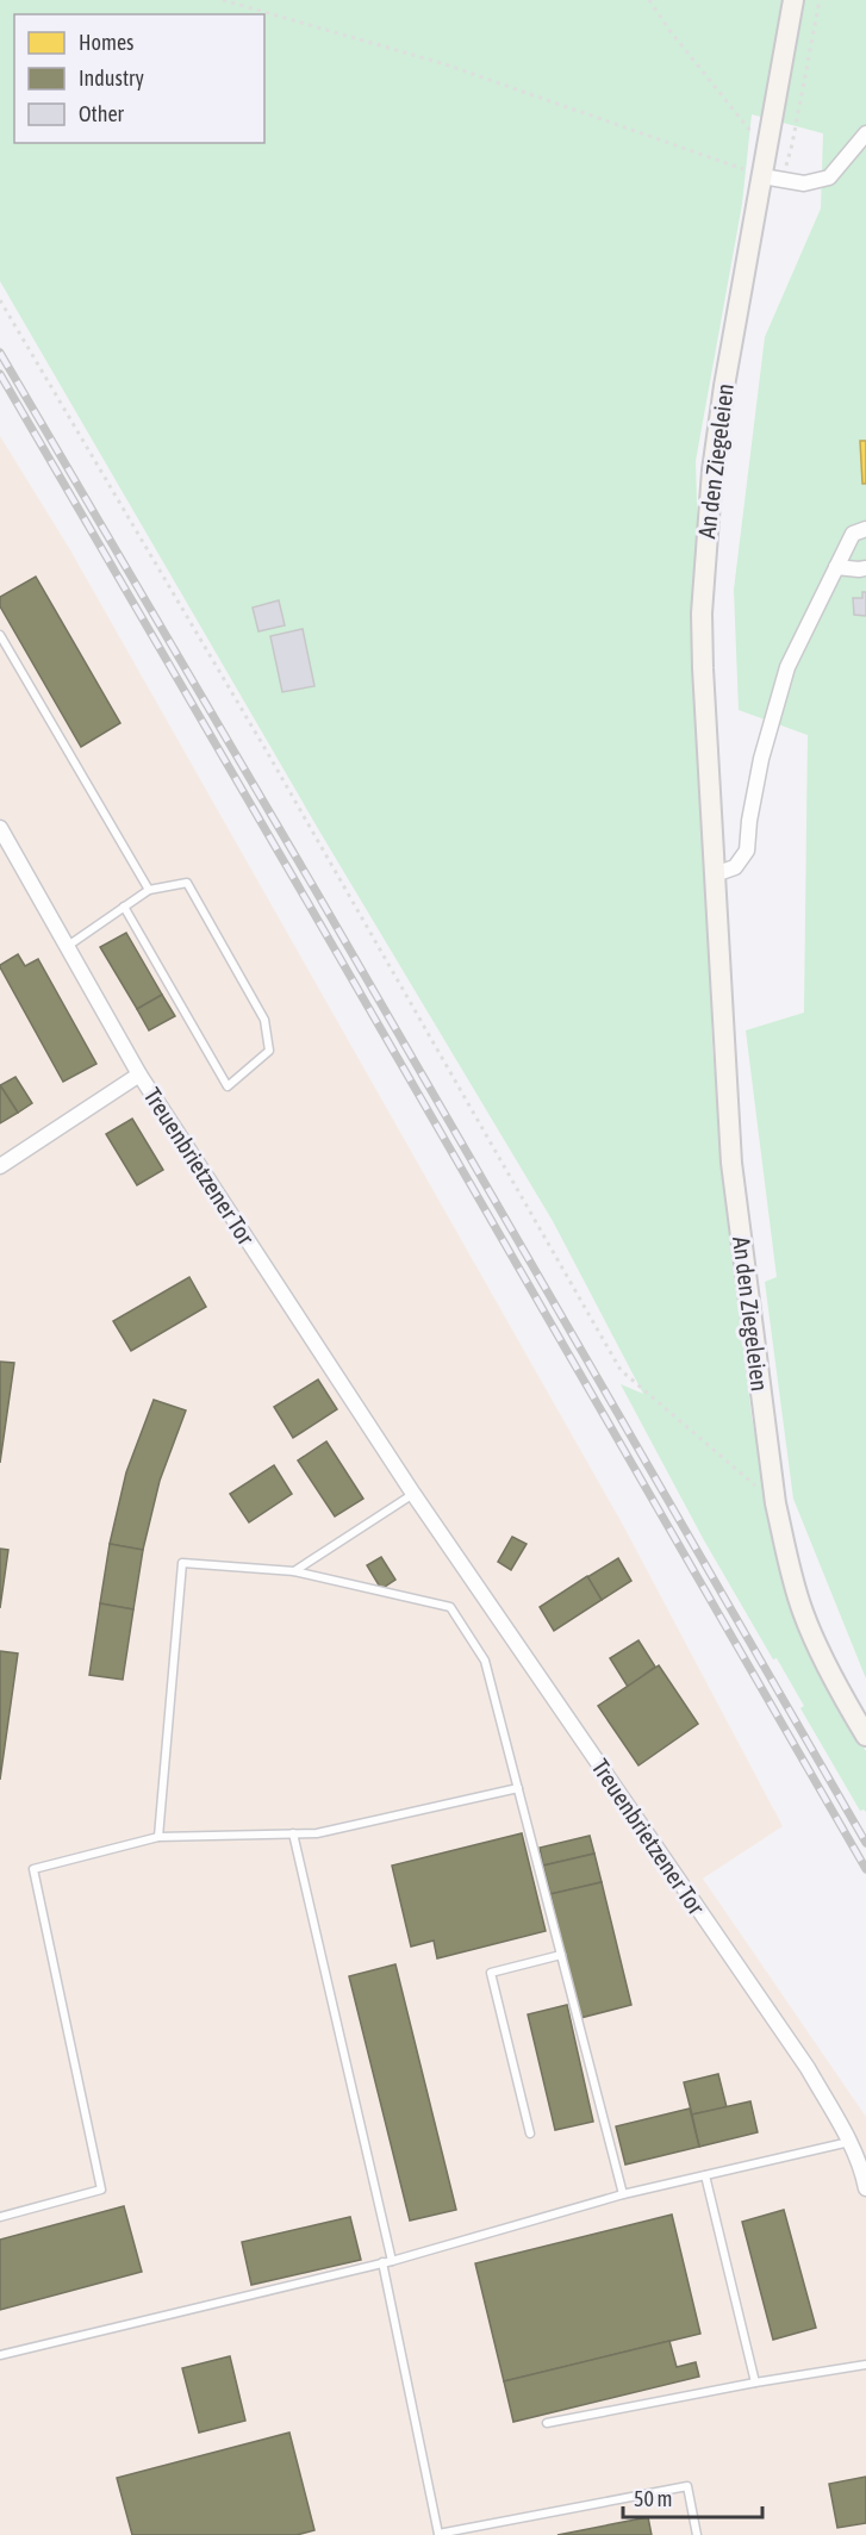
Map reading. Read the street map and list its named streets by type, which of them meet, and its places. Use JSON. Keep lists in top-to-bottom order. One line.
{"streets":{"street":["An den Ziegeleien","Treuenbrietzener Tor"]},"legend":["Homes","Industry","Other"],"scale_bar":"50 m"}
